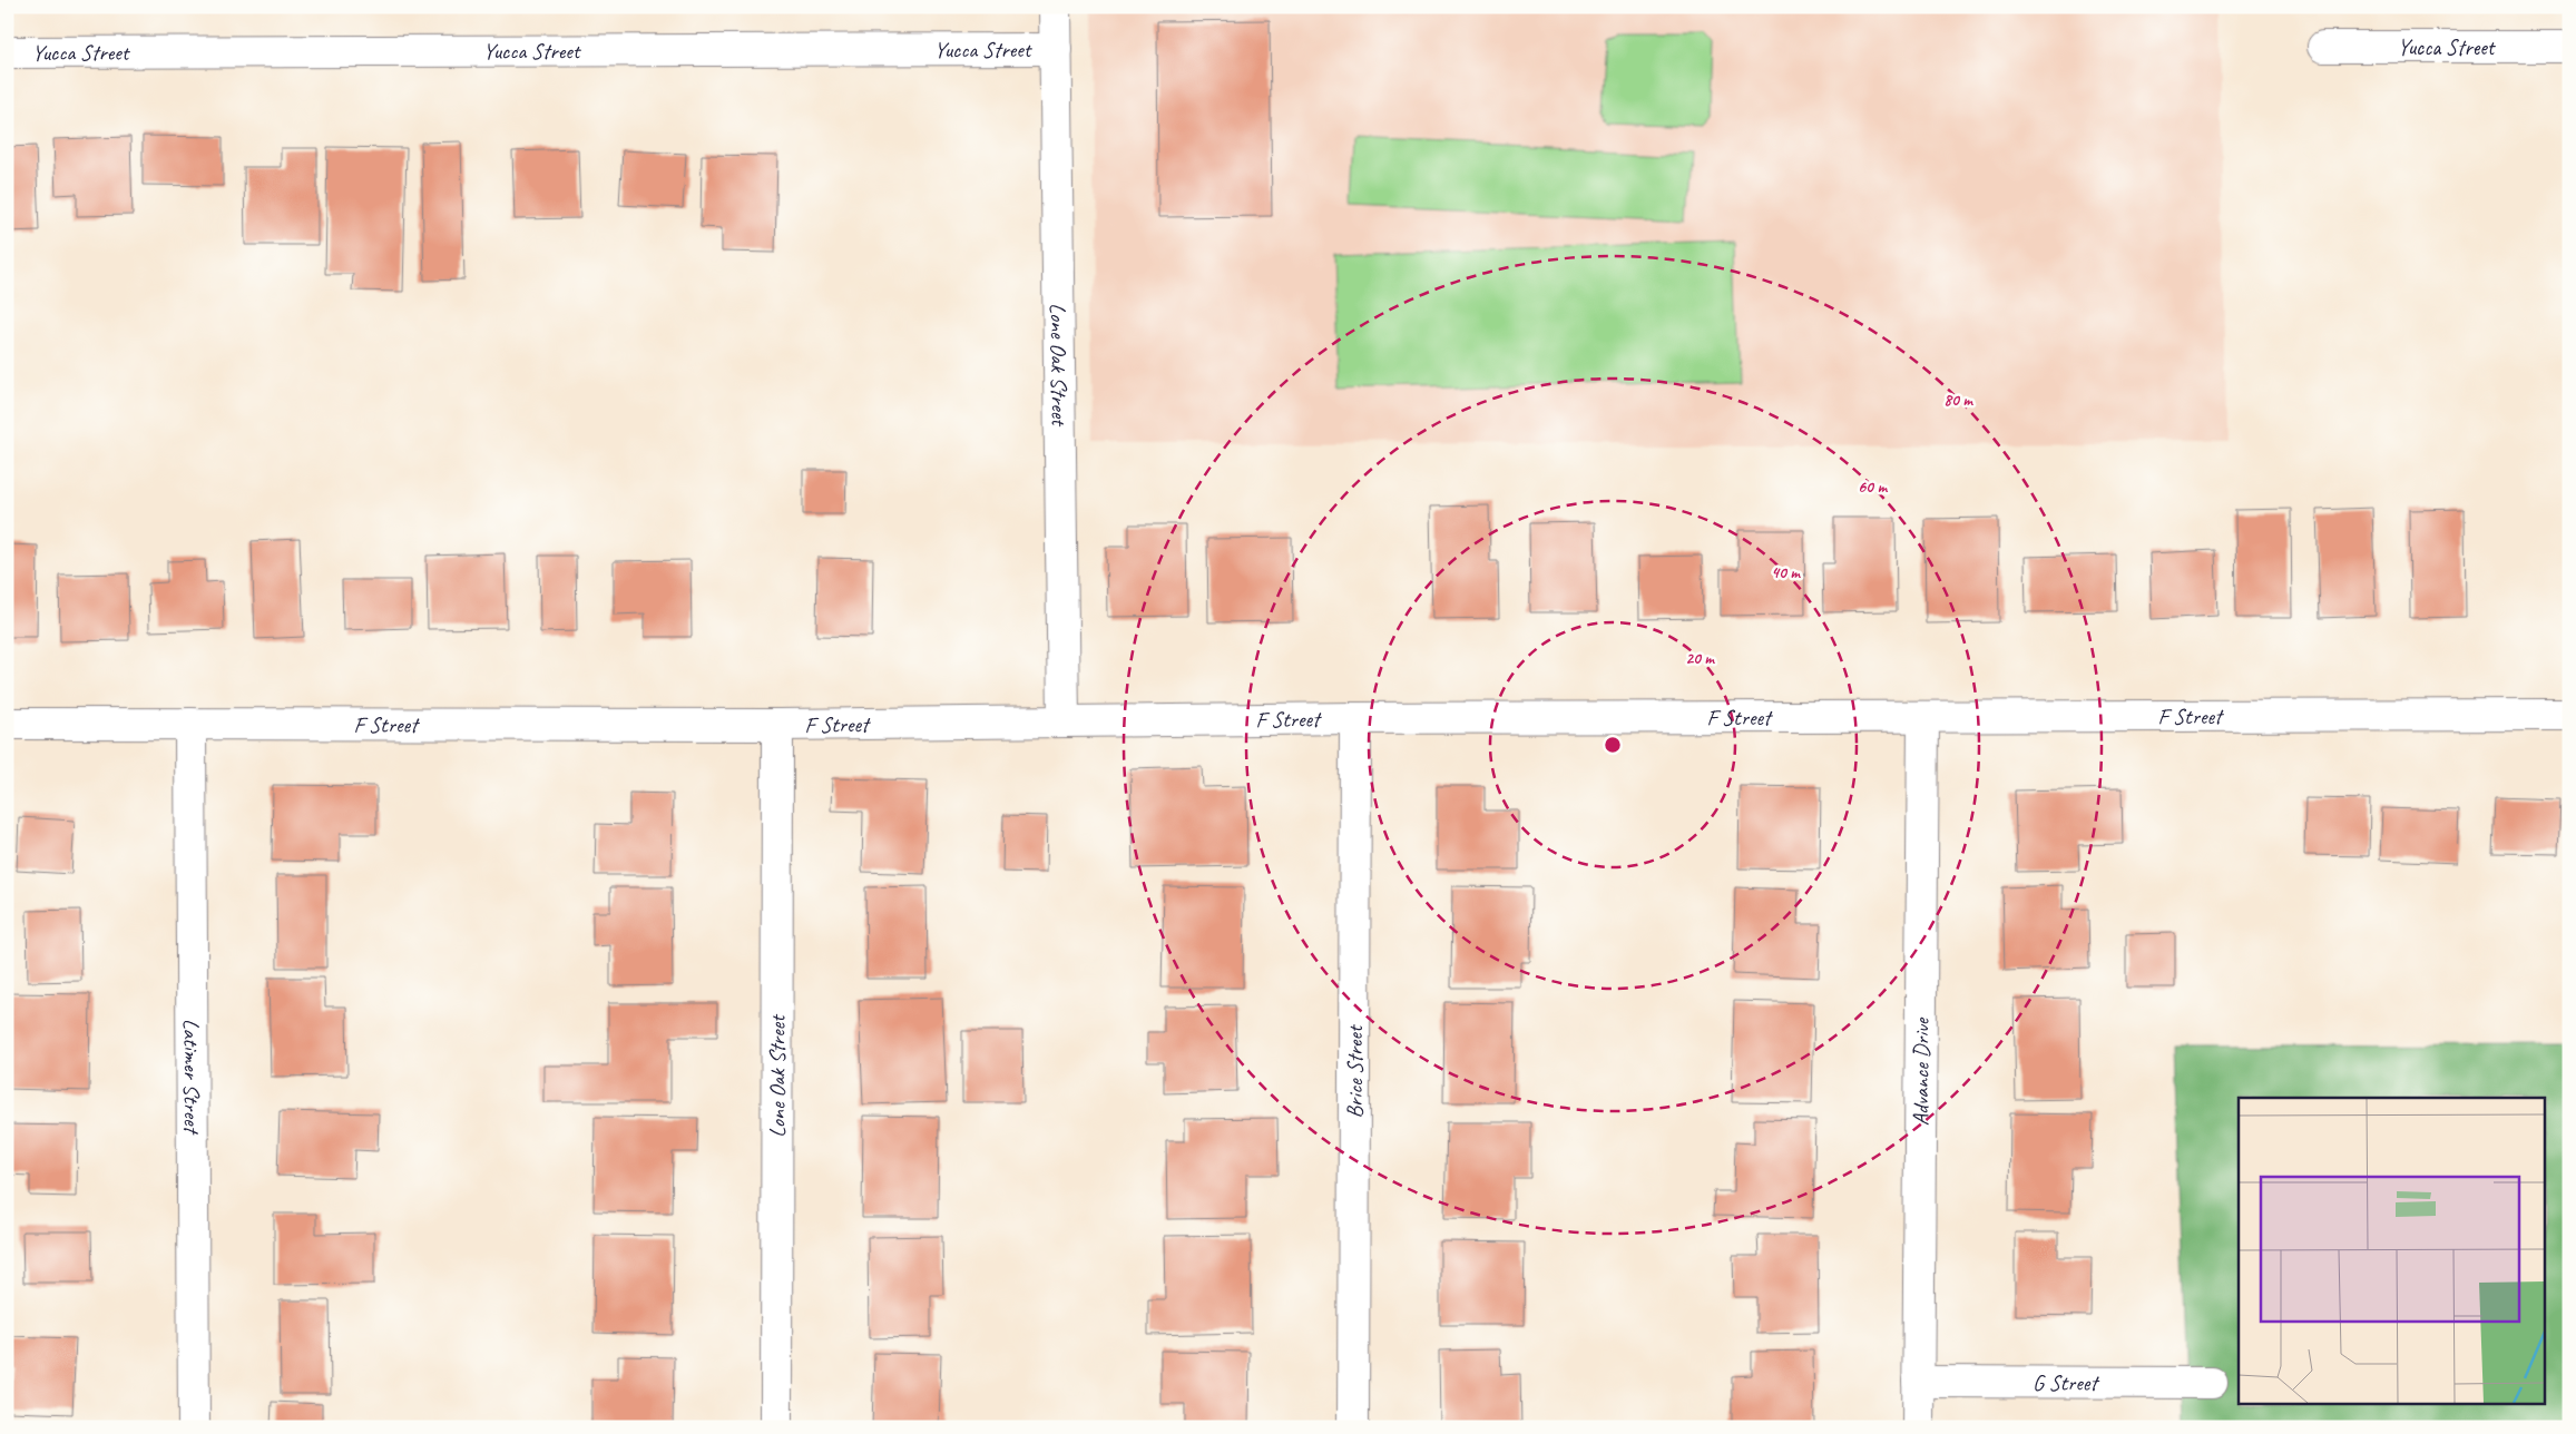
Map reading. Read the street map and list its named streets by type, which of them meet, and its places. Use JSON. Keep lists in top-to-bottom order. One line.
{"streets":{"street":["Yucca Street","Lone Oak Street","F Street","Brice Street","Advance Drive","Latimer Street","G Street"]},"crossings":[["Yucca Street","Lone Oak Street"],["Lone Oak Street","F Street"],["F Street","Brice Street"],["F Street","Advance Drive"],["F Street","Latimer Street"],["Advance Drive","G Street"]],"rings":["80 m","60 m","40 m","20 m"]}
